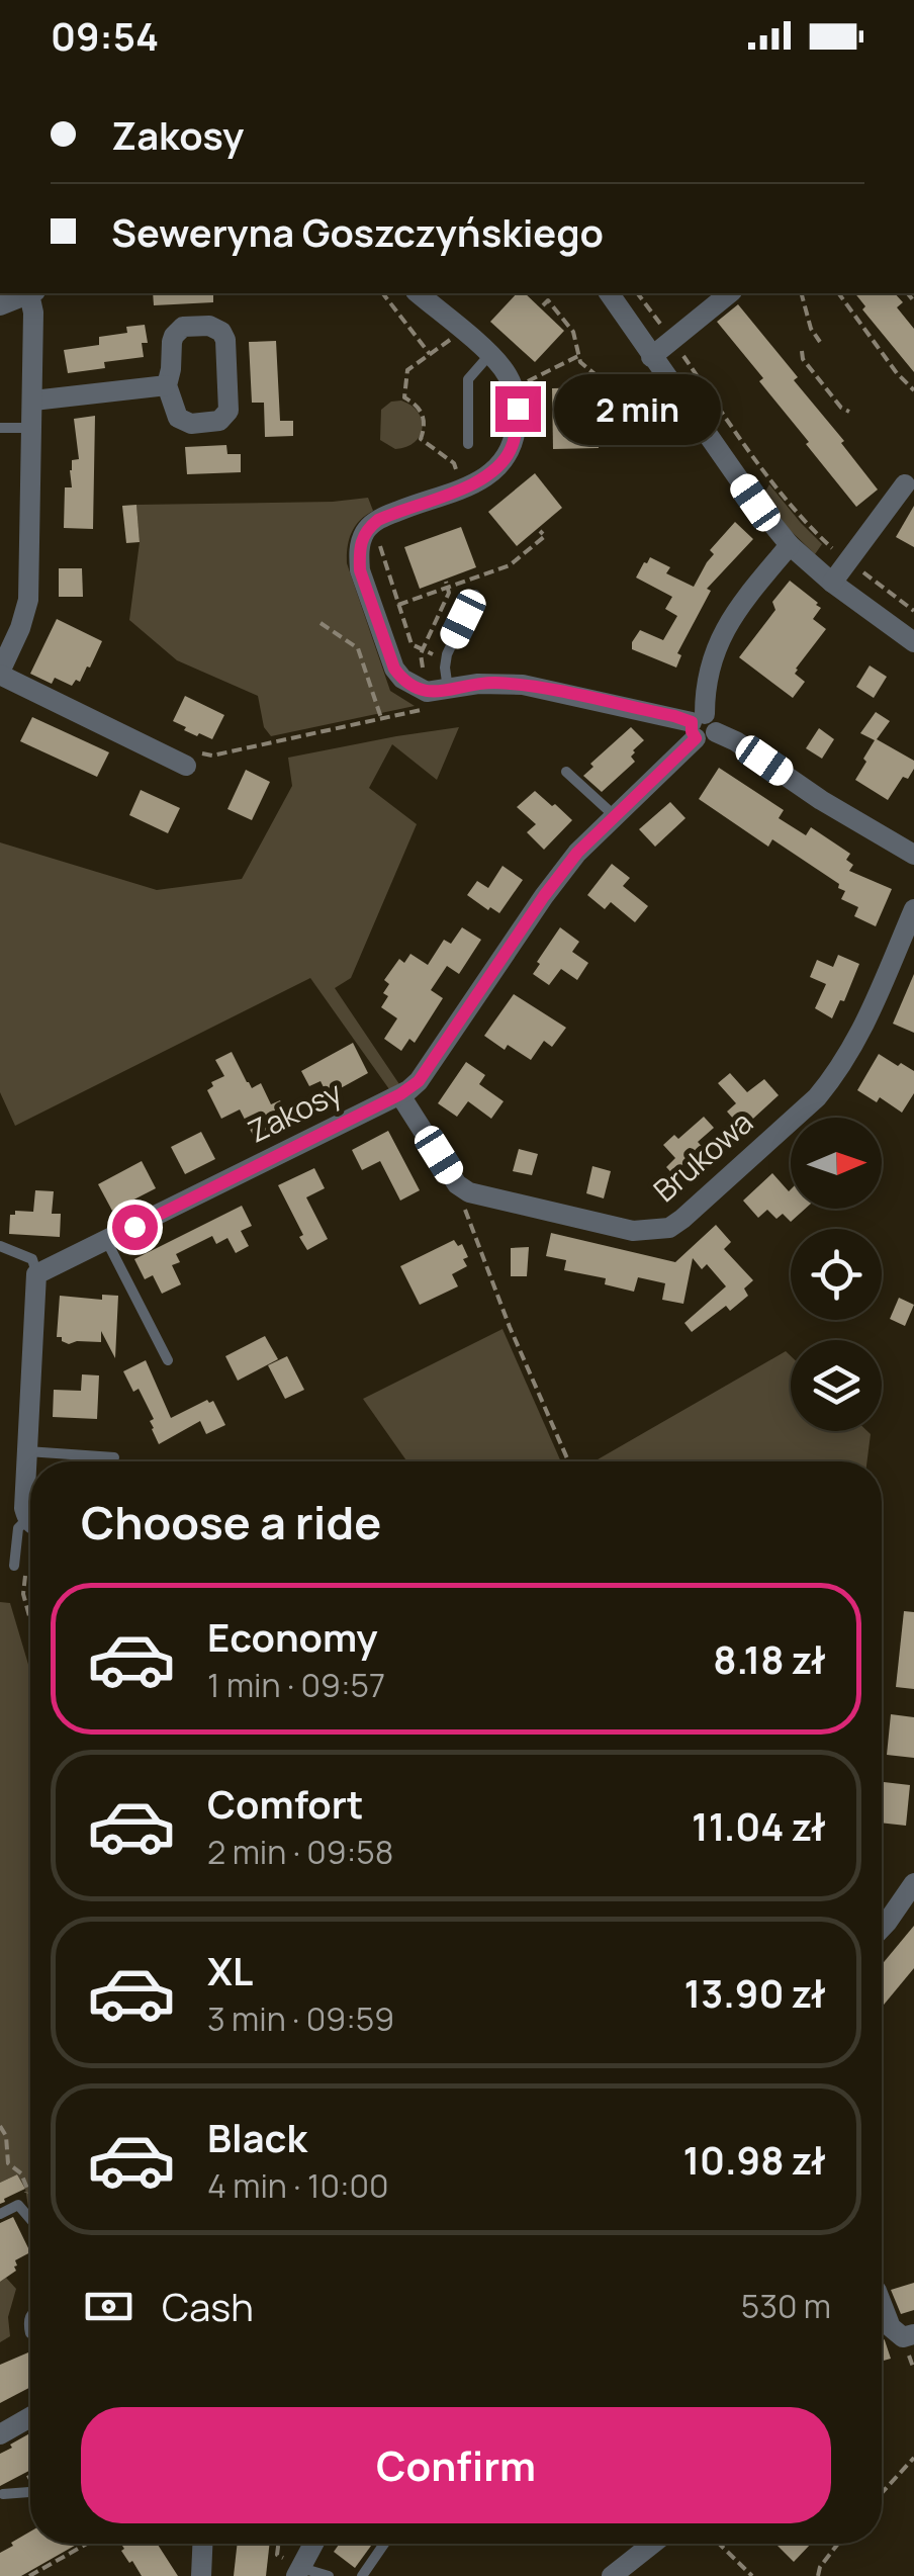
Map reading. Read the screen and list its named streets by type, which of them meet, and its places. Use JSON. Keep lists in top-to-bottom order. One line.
{"streets":{"street":["Zakosy","Brukowa"]},"crossings":[["Zakosy","Brukowa"]],"north":"right","page":{"status":"09:54","banner":["Zakosy","Seweryna Goszczyńskiego"],"bubble":"2 min","heading":"Choose a ride","list":[{"name":"Economy","note":"1 min · 09:57","value":"8.18 zł"},{"name":"Comfort","note":"2 min · 09:58","value":"11.04 zł"},{"name":"XL","note":"3 min · 09:59","value":"13.90 zł"},{"name":"Black","note":"4 min · 10:00","value":"10.98 zł"}],"pay":["Cash","530 m"],"buttons":"Confirm"}}
